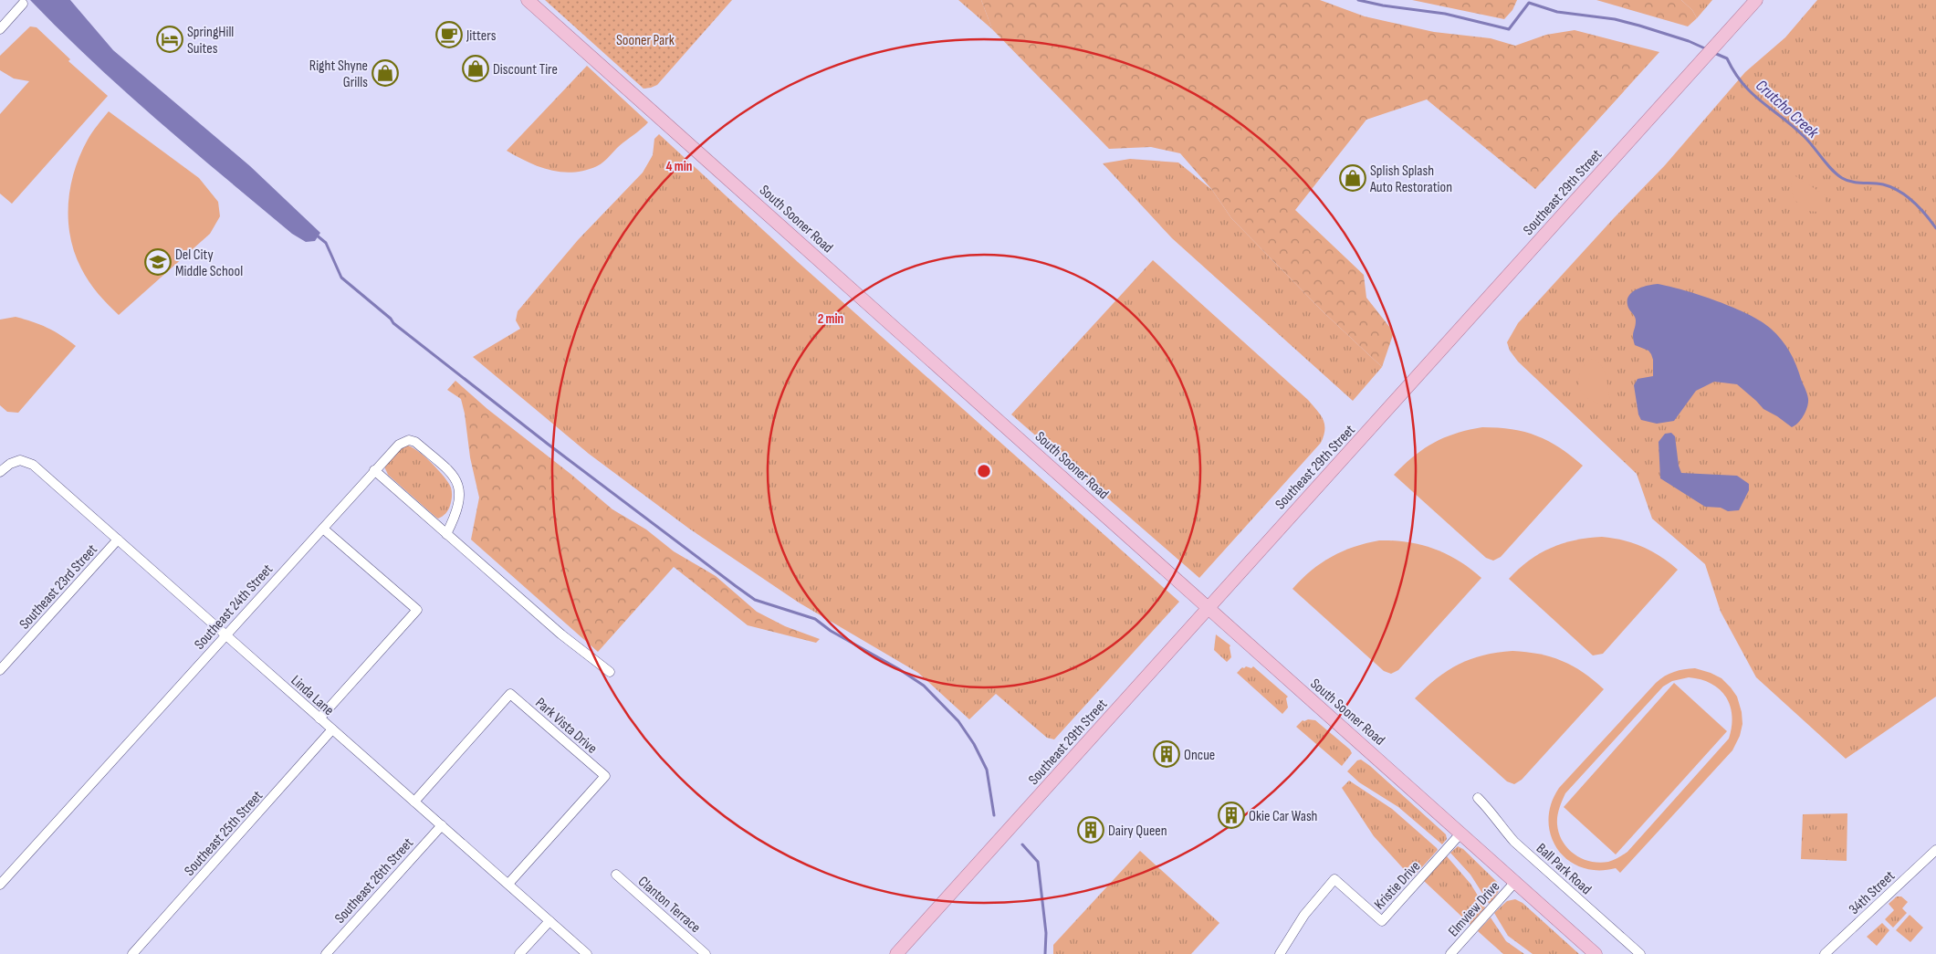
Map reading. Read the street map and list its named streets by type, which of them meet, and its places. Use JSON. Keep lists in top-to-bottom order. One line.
{"streets":{"main road":["Southeast 29th Street","South Sooner Road"],"street":["Southeast 23rd Street","Southeast 24th Street","Linda Lane","Park Vista Drive","Southeast 25th Street","Ball Park Road","Southeast 26th Street","Kristie Drive","34th Street","Clanton Terrace","Elmview Drive"]},"crossings":[["Southeast 29th Street","South Sooner Road"],["South Sooner Road","Kristie Drive"],["South Sooner Road","Elmview Drive"],["Southeast 23rd Street","Linda Lane"],["Southeast 24th Street","Linda Lane"],["Linda Lane","Park Vista Drive"],["Linda Lane","Southeast 25th Street"],["Linda Lane","Southeast 26th Street"]],"water":["Crutcho Creek"],"parks":["Sooner Park"],"places":{"cafe":["Jitters"],"hotel":["SpringHill Suites"],"shop":["Discount Tire","Right Shyne Grills","Splish Splash Auto Restoration"],"school or university":["Del City Middle School"],"building":["Oncue","Okie Car Wash","Dairy Queen"]},"rings":["4 min","2 min"]}
